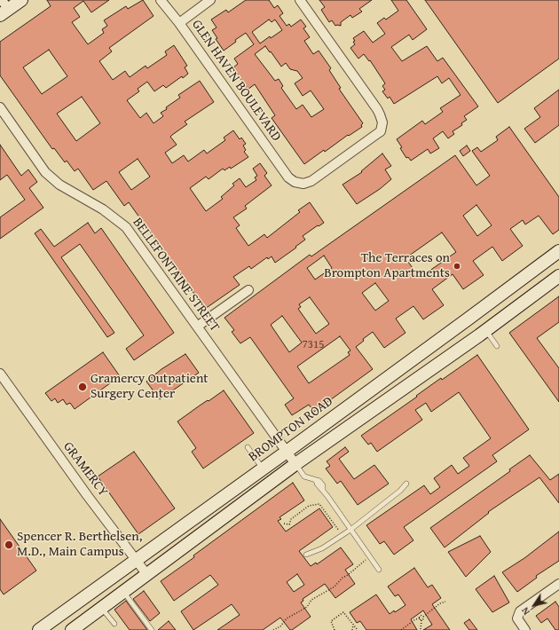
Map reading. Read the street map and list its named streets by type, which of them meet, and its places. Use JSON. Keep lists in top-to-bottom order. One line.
{"streets":{"street":["GLEN HAVEN BOULEVARD","BELLEFONTAINE STREET","BROMPTON ROAD","GRAMERCY"]},"crossings":[["BELLEFONTAINE STREET","BROMPTON ROAD"],["BROMPTON ROAD","GRAMERCY"]],"places":["The Terraces on Brompton Apartments","Gramercy Outpatient Surgery Center","Spencer R. Berthelsen, M.D., Main Campus"],"house_numbers":["7315"],"north":"bottom left"}
